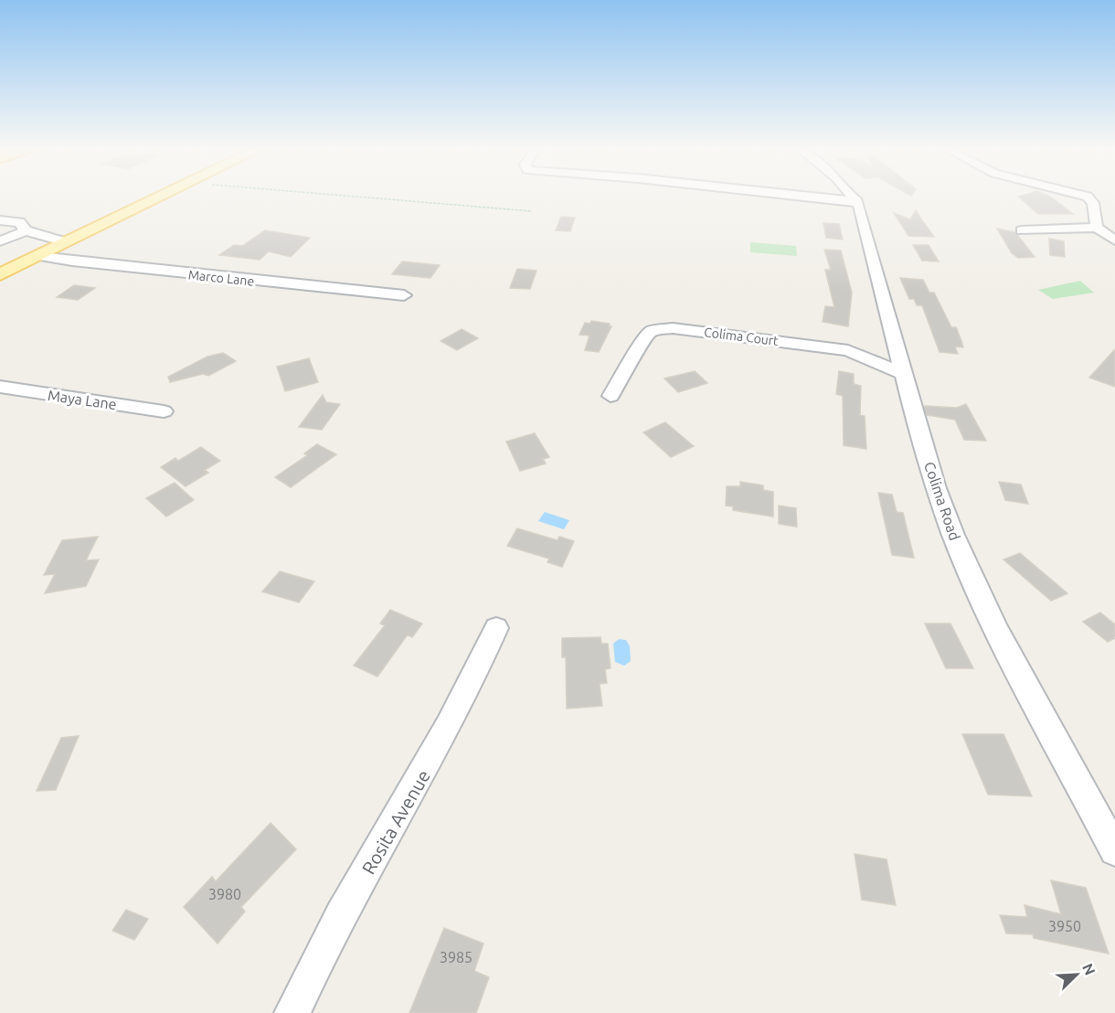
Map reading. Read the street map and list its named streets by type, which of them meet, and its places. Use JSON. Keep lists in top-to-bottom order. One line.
{"streets":{"street":["Marco Lane","Colima Court","Maya Lane","Colima Road","Rosita Avenue"]},"crossings":[["Colima Court","Colima Road"]],"house_numbers":["3980","3950","3985"],"north":"top right"}
